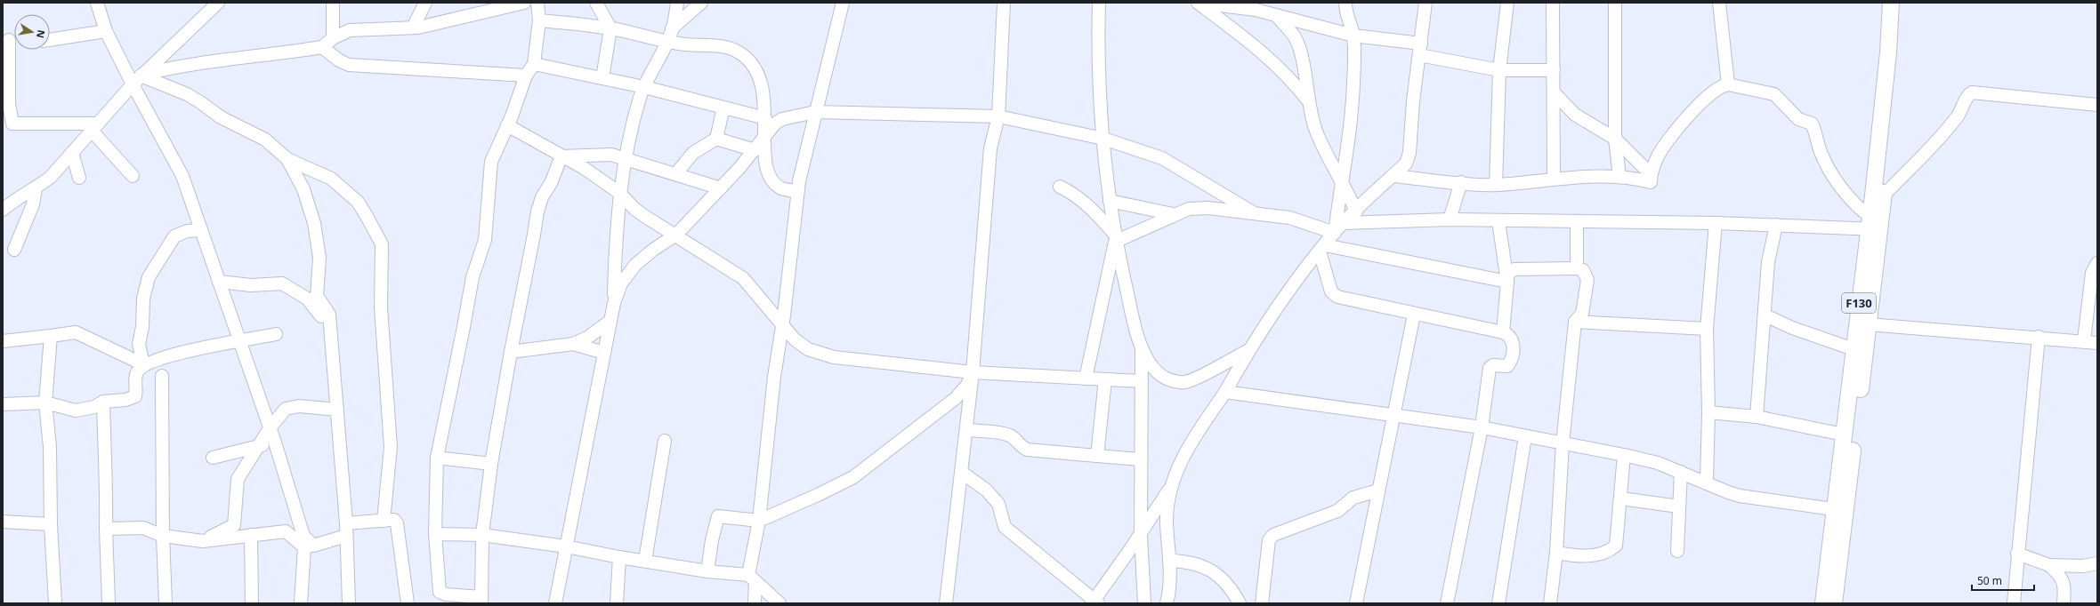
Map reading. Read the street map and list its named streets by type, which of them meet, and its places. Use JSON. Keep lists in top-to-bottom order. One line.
{"streets":{"main road":["F130"]},"scale_bar":"50 m","north":"right"}
